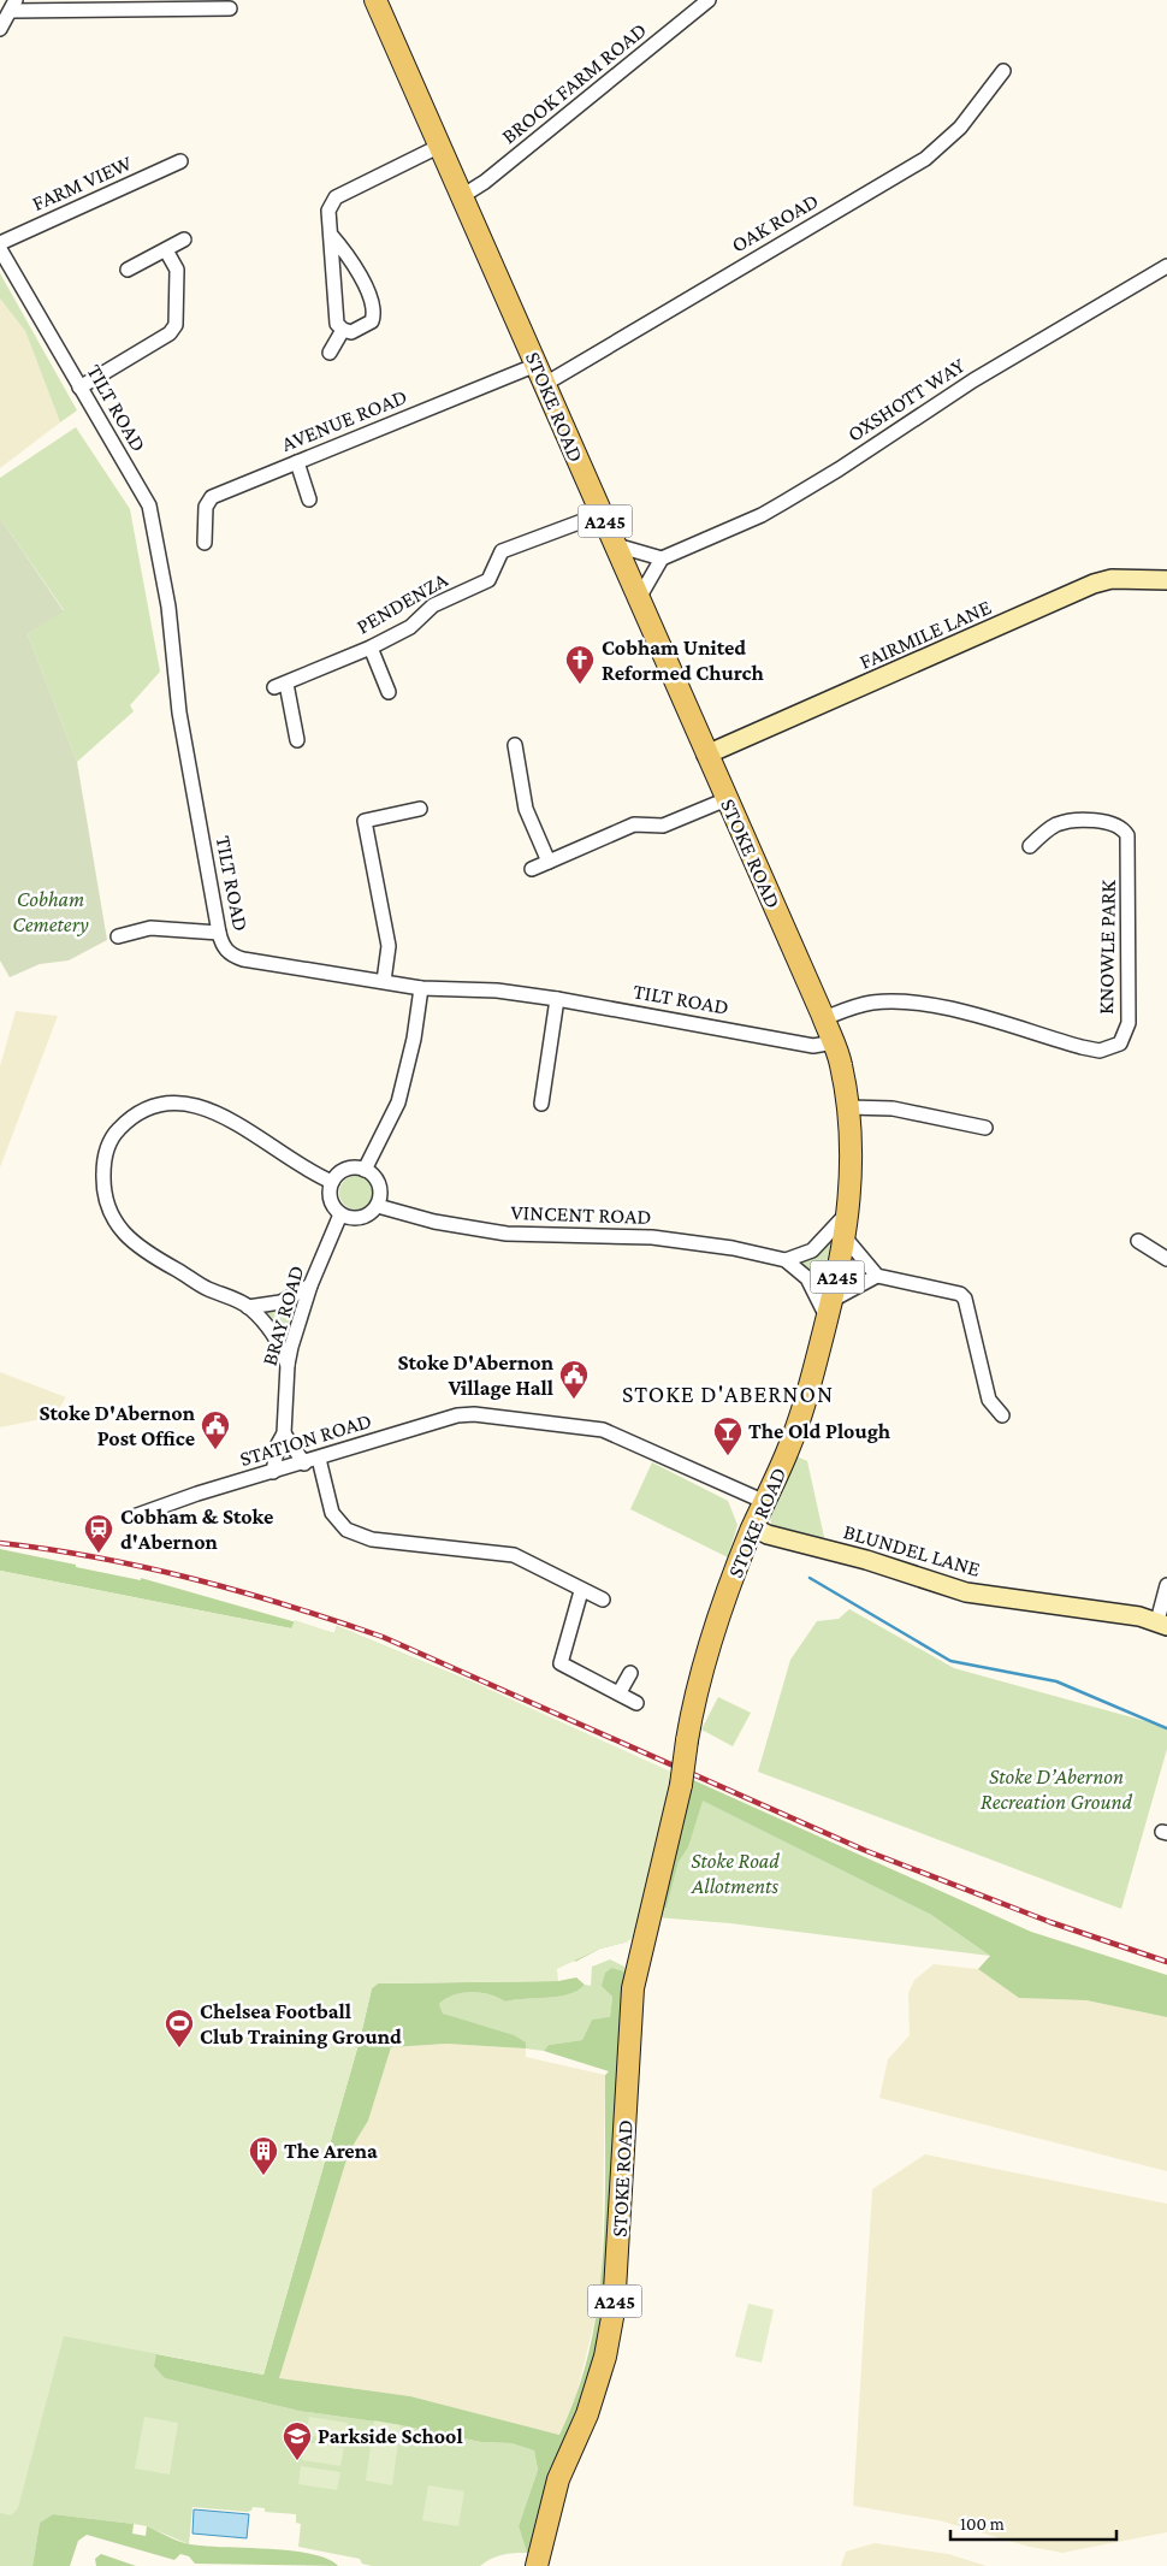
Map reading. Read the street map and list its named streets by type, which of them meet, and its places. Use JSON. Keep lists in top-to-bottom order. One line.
{"streets":{"main road":["STOKE ROAD","A245"],"street":["BROOK FARM ROAD","FARM VIEW","OAK ROAD","OXSHOTT WAY","TILT ROAD","AVENUE ROAD","PENDENZA","FAIRMILE LANE","KNOWLE PARK","VINCENT ROAD","BRAY ROAD","STATION ROAD","BLUNDEL LANE"]},"crossings":[["BROOK FARM ROAD","STOKE ROAD"],["OAK ROAD","STOKE ROAD"],["OAK ROAD","AVENUE ROAD"],["STOKE ROAD","TILT ROAD"],["STOKE ROAD","AVENUE ROAD"],["STOKE ROAD","PENDENZA"],["STOKE ROAD","FAIRMILE LANE"],["STOKE ROAD","KNOWLE PARK"],["STOKE ROAD","VINCENT ROAD"],["STOKE ROAD","STATION ROAD"],["STOKE ROAD","BLUNDEL LANE"],["VINCENT ROAD","BRAY ROAD"],["BRAY ROAD","STATION ROAD"]],"districts":["STOKE D'ABERNON"],"parks":["Cobham Cemetery","Stoke D’Abernon Recreation Ground","Stoke Road Allotments"],"places":{"church":["Cobham United Reformed Church"],"public building":["Stoke D'Abernon Village Hall","Stoke D'Abernon Post Office"],"bar":["The Old Plough"],"station":["Cobham & Stoke d'Abernon"],"sports":["Chelsea Football Club Training Ground"],"building":["The Arena"],"school or university":["Parkside School"]},"scale_bar":"100 m"}
